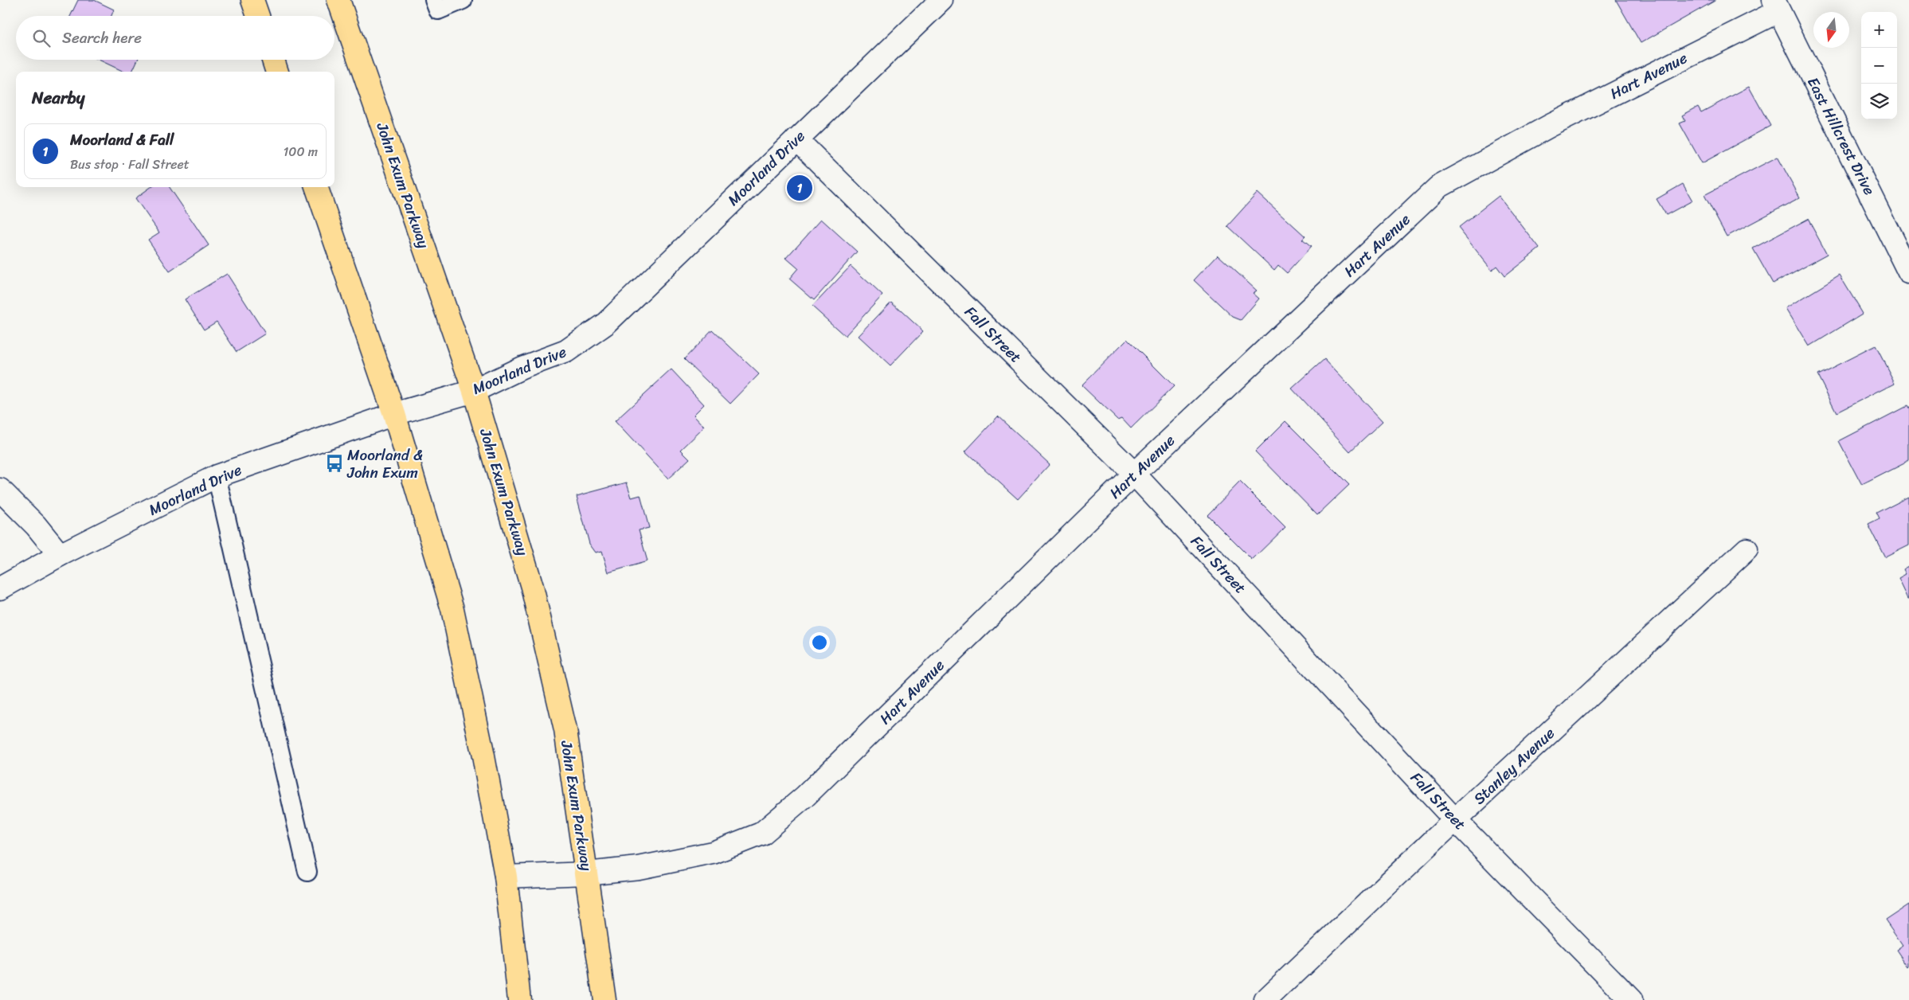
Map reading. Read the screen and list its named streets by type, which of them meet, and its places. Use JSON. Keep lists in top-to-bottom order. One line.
{"streets":{"main road":["John Exum Parkway"],"street":["Hart Avenue","East Hillcrest Drive","Moorland Drive","Fall Street","Stanley Avenue"]},"crossings":[["Hart Avenue","East Hillcrest Drive"],["Hart Avenue","John Exum Parkway"],["Hart Avenue","Fall Street"],["Moorland Drive","John Exum Parkway"],["Moorland Drive","Fall Street"],["Fall Street","Stanley Avenue"]],"places":{"bus stop":["Moorland & John Exum"]},"north":"bottom","page":{"map_buttons":["+","−"],"search":"Search here","heading":"Nearby","list":[{"mark":"1","name":"Moorland & Fall","note":"Bus stop · Fall Street","value":"100 m"}],"pins":"1"}}
